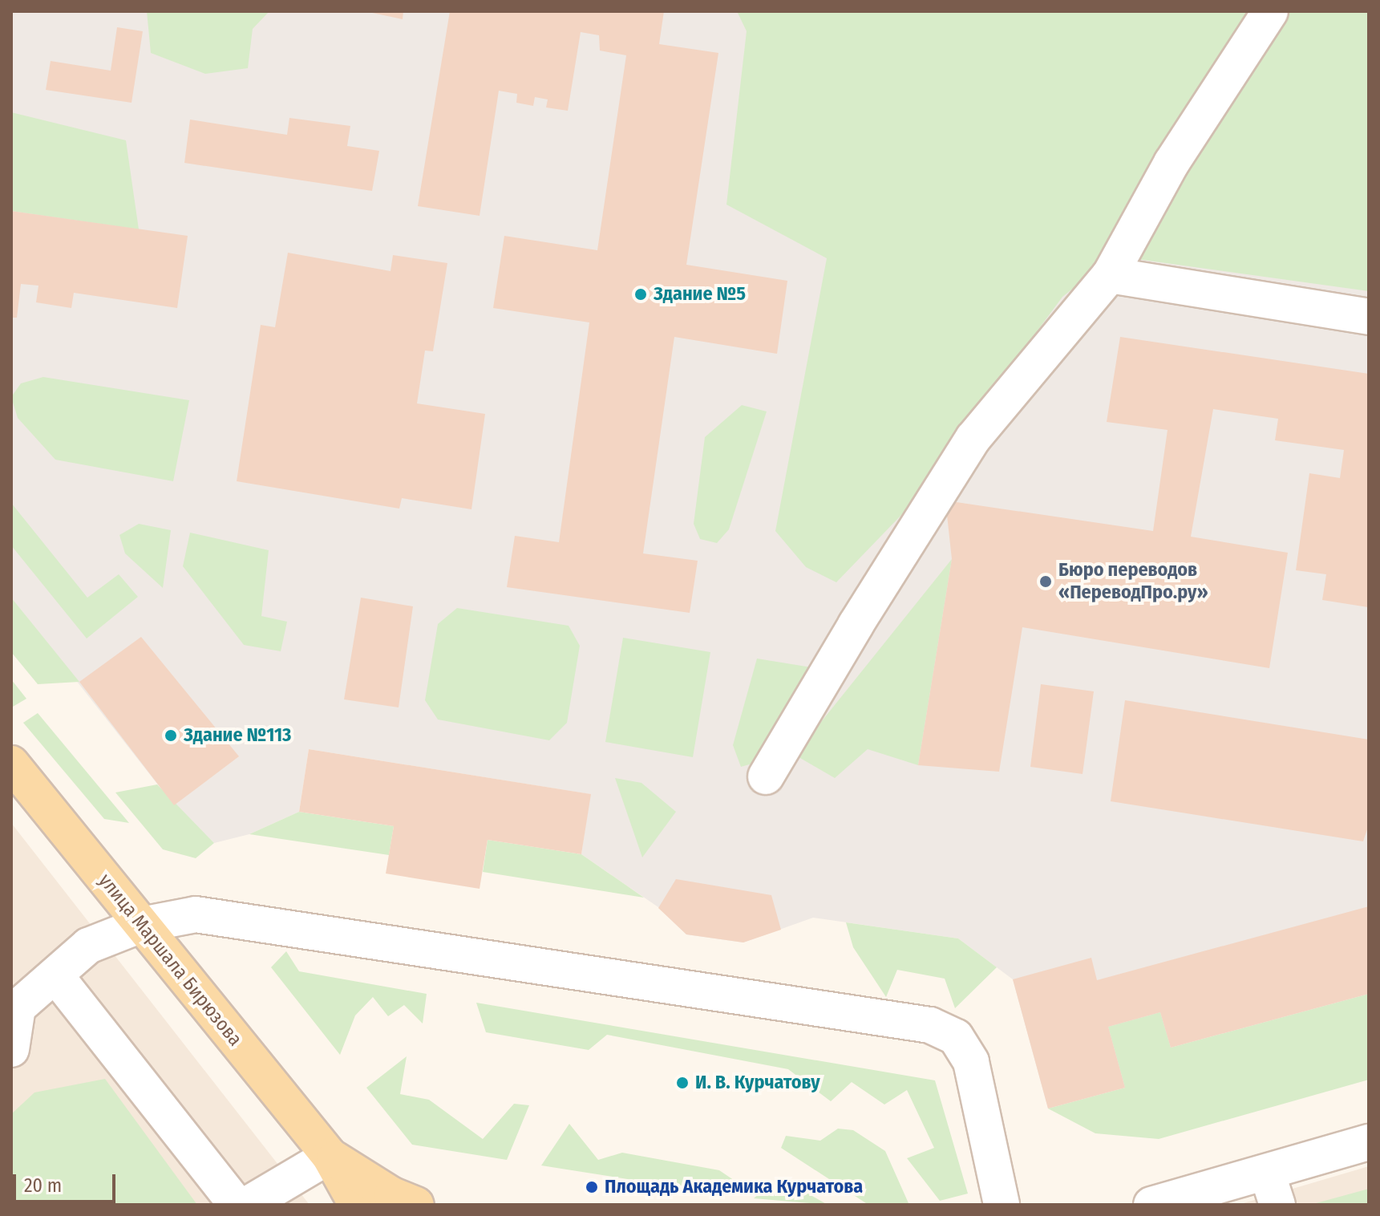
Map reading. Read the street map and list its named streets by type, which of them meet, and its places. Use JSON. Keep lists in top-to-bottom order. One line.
{"streets":{"main road":["улица Маршала Бирюзова"]},"places":["Здание №5","Бюро переводов «ПереводПро.ру»","Здание №113","И. В. Курчатову","Площадь Академика Курчатова"],"scale_bar":"20 m"}
